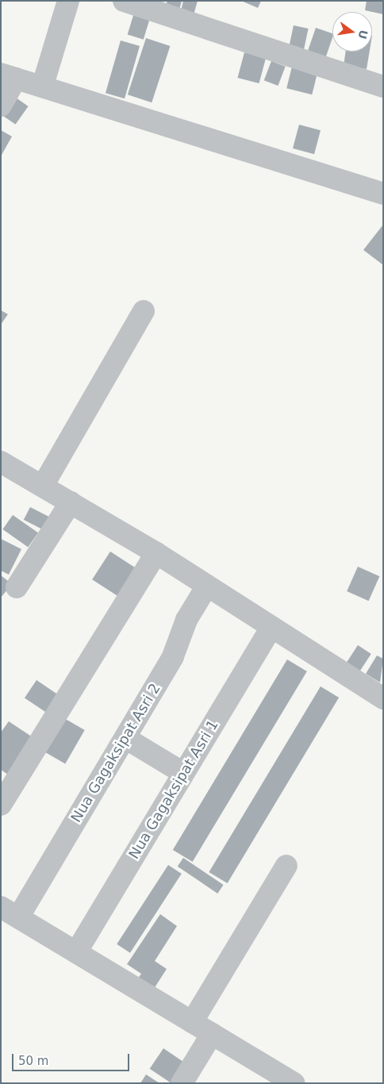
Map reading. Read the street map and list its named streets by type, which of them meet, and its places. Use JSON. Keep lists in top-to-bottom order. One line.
{"streets":{"street":["Nua Gagaksipat Asri 2","Nua Gagaksipat Asri 1"]},"scale_bar":"50 m","north":"right"}
